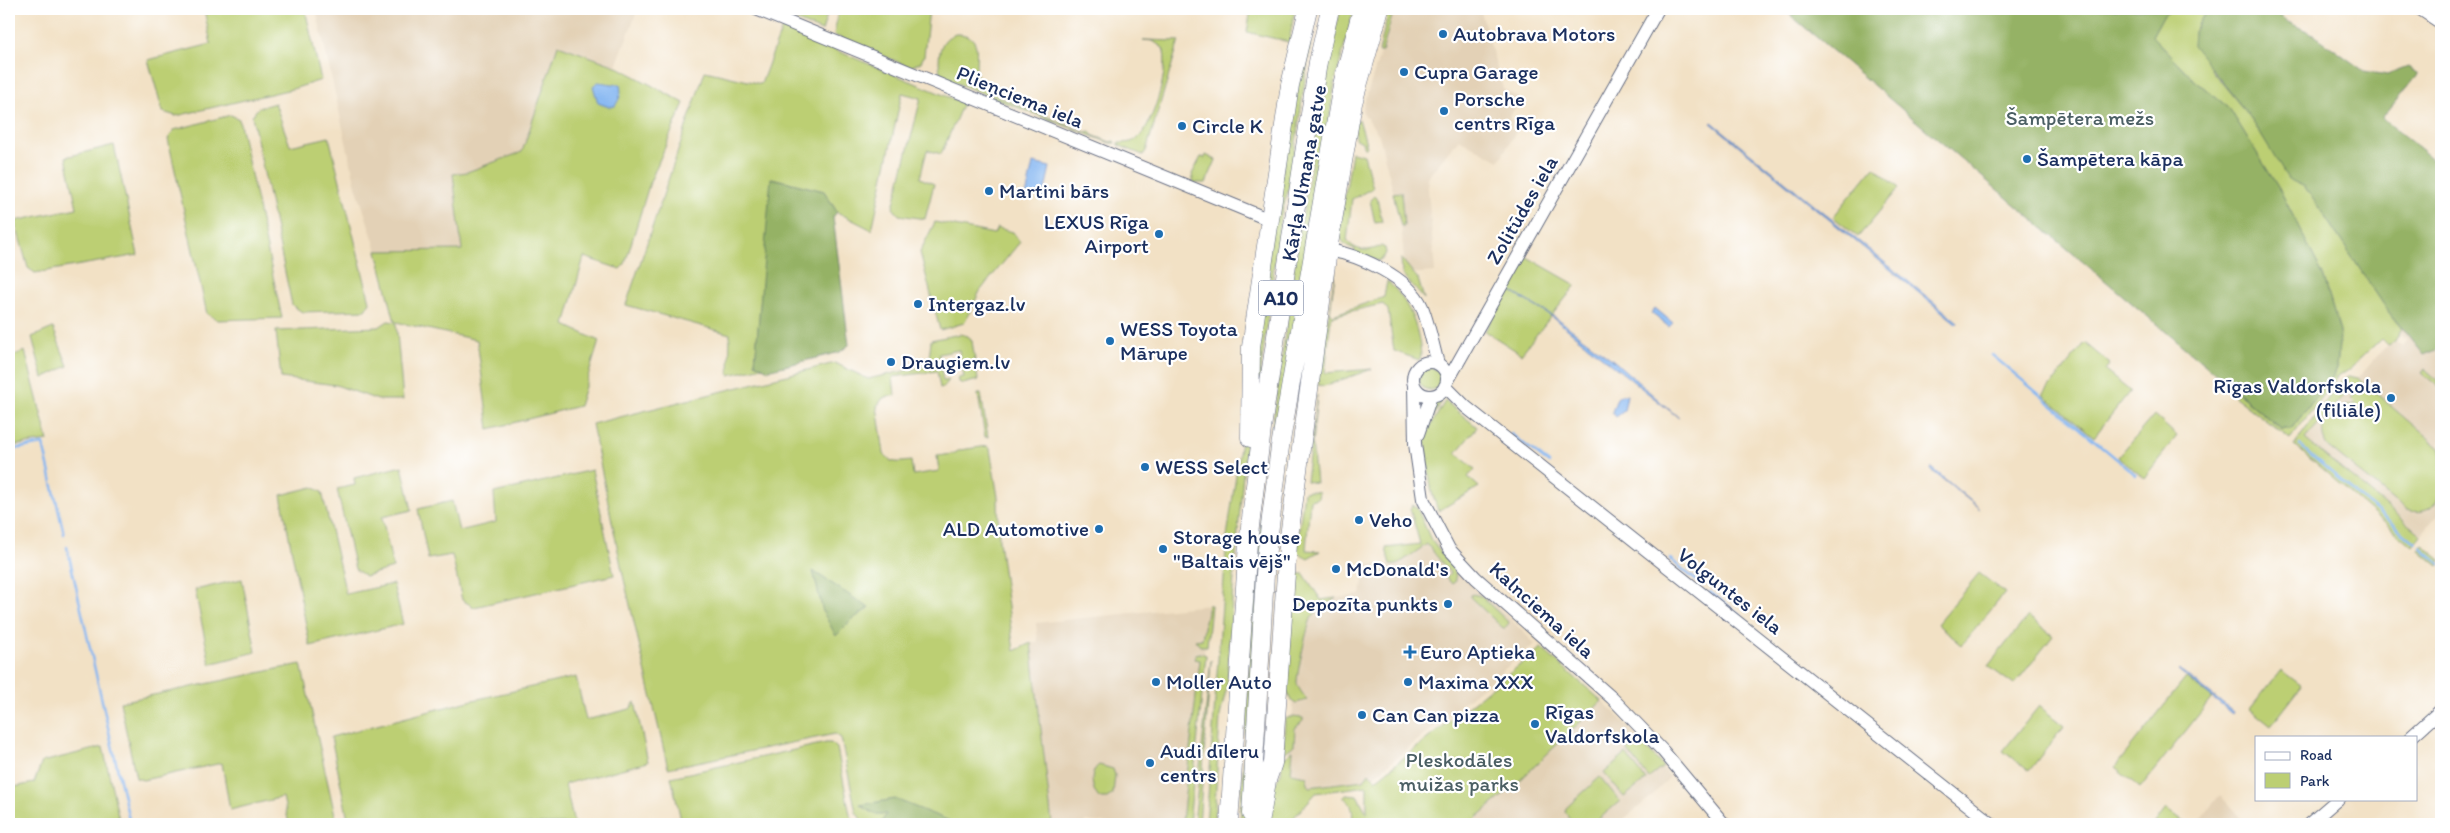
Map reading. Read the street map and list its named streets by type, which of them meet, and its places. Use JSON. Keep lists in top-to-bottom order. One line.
{"streets":{"highway":["Kārļa Ulmaņa gatve","A10"],"street":["Plieņciema iela","Zolitūdes iela","Volguntes iela","Kalnciema iela"]},"crossings":[["Zolitūdes iela","Volguntes iela"],["Zolitūdes iela","Kalnciema iela"],["Volguntes iela","Kalnciema iela"]],"parks":["Šampētera mežs","Pleskodāles muižas parks"],"places":{"other":["Autobrava Motors","Cupra Garage","Porsche centrs Rīga","Circle K","Šampētera kāpa","Martini bārs","LEXUS Rīga Airport","Intergaz.lv","WESS Toyota Mārupe","Draugiem.lv","Rīgas Valdorfskola (filiāle)","WESS Select","Veho","ALD Automotive","Storage house \"Baltais vējš\"","McDonald's","Depozīta punkts","Moller Auto","Maxima XXX","Can Can pizza","Rīgas Valdorfskola","Audi dīleru centrs"],"health":["Euro Aptieka"]},"legend":["Road","Park"]}
